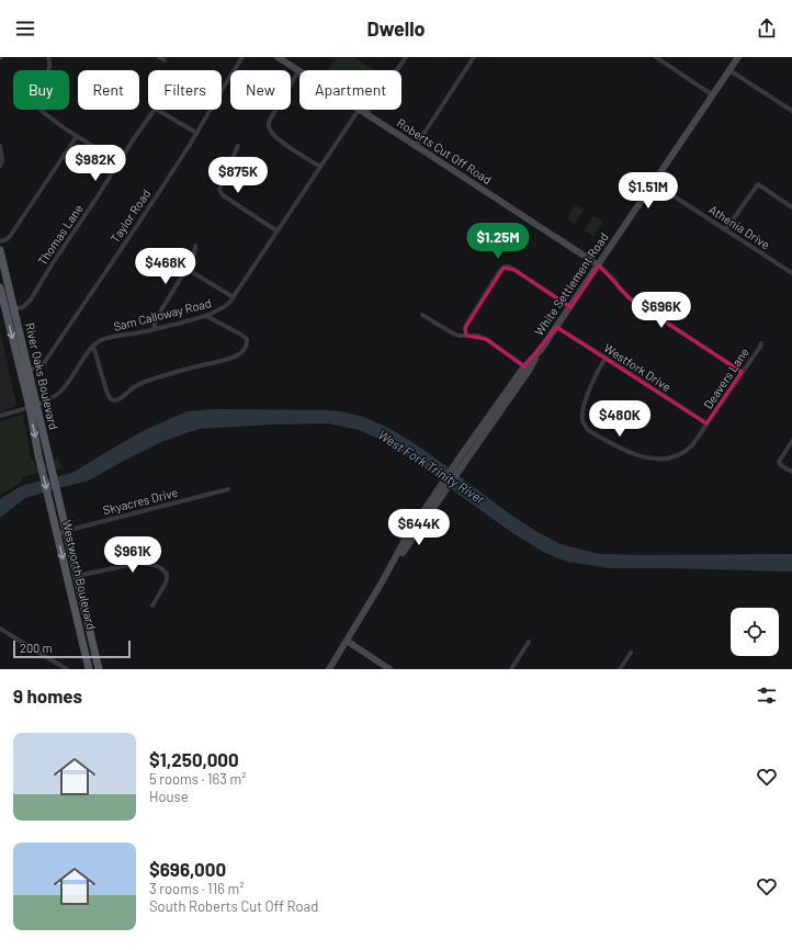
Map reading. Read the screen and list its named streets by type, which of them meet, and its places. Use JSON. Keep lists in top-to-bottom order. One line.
{"streets":{"main road":["Roberts Cut Off Road","White Settlement Road","River Oaks Boulevard","Westworth Boulevard"],"street":["Taylor Road","Athenia Drive","Thomas Lane","Sam Calloway Road","Westfork Drive","Deavers Lane","Skyacres Drive"]},"crossings":[["Roberts Cut Off Road","White Settlement Road"],["Roberts Cut Off Road","Sam Calloway Road"],["Taylor Road","Thomas Lane"],["Taylor Road","River Oaks Boulevard"],["Athenia Drive","White Settlement Road"],["Thomas Lane","River Oaks Boulevard"],["White Settlement Road","Westfork Drive"],["Westfork Drive","Deavers Lane"],["River Oaks Boulevard","Westworth Boulevard"],["Skyacres Drive","Westworth Boulevard"]],"water":["West Fork Trinity River"],"scale_bar":"200 m","page":{"header":"Dwello","chip":["Buy","Rent","Filters","New","Apartment"],"price":["$982K","$875K","$1.51M","$1.25M","$468K","$696K","$480K","$644K","$961K"],"scale":"200 m","heading":"9 homes","list":[{"name":"$1,250,000","note":"5 rooms · 163 m² · House"},{"name":"$696,000","note":"3 rooms · 116 m² · South Roberts Cut Off Road"}]}}
